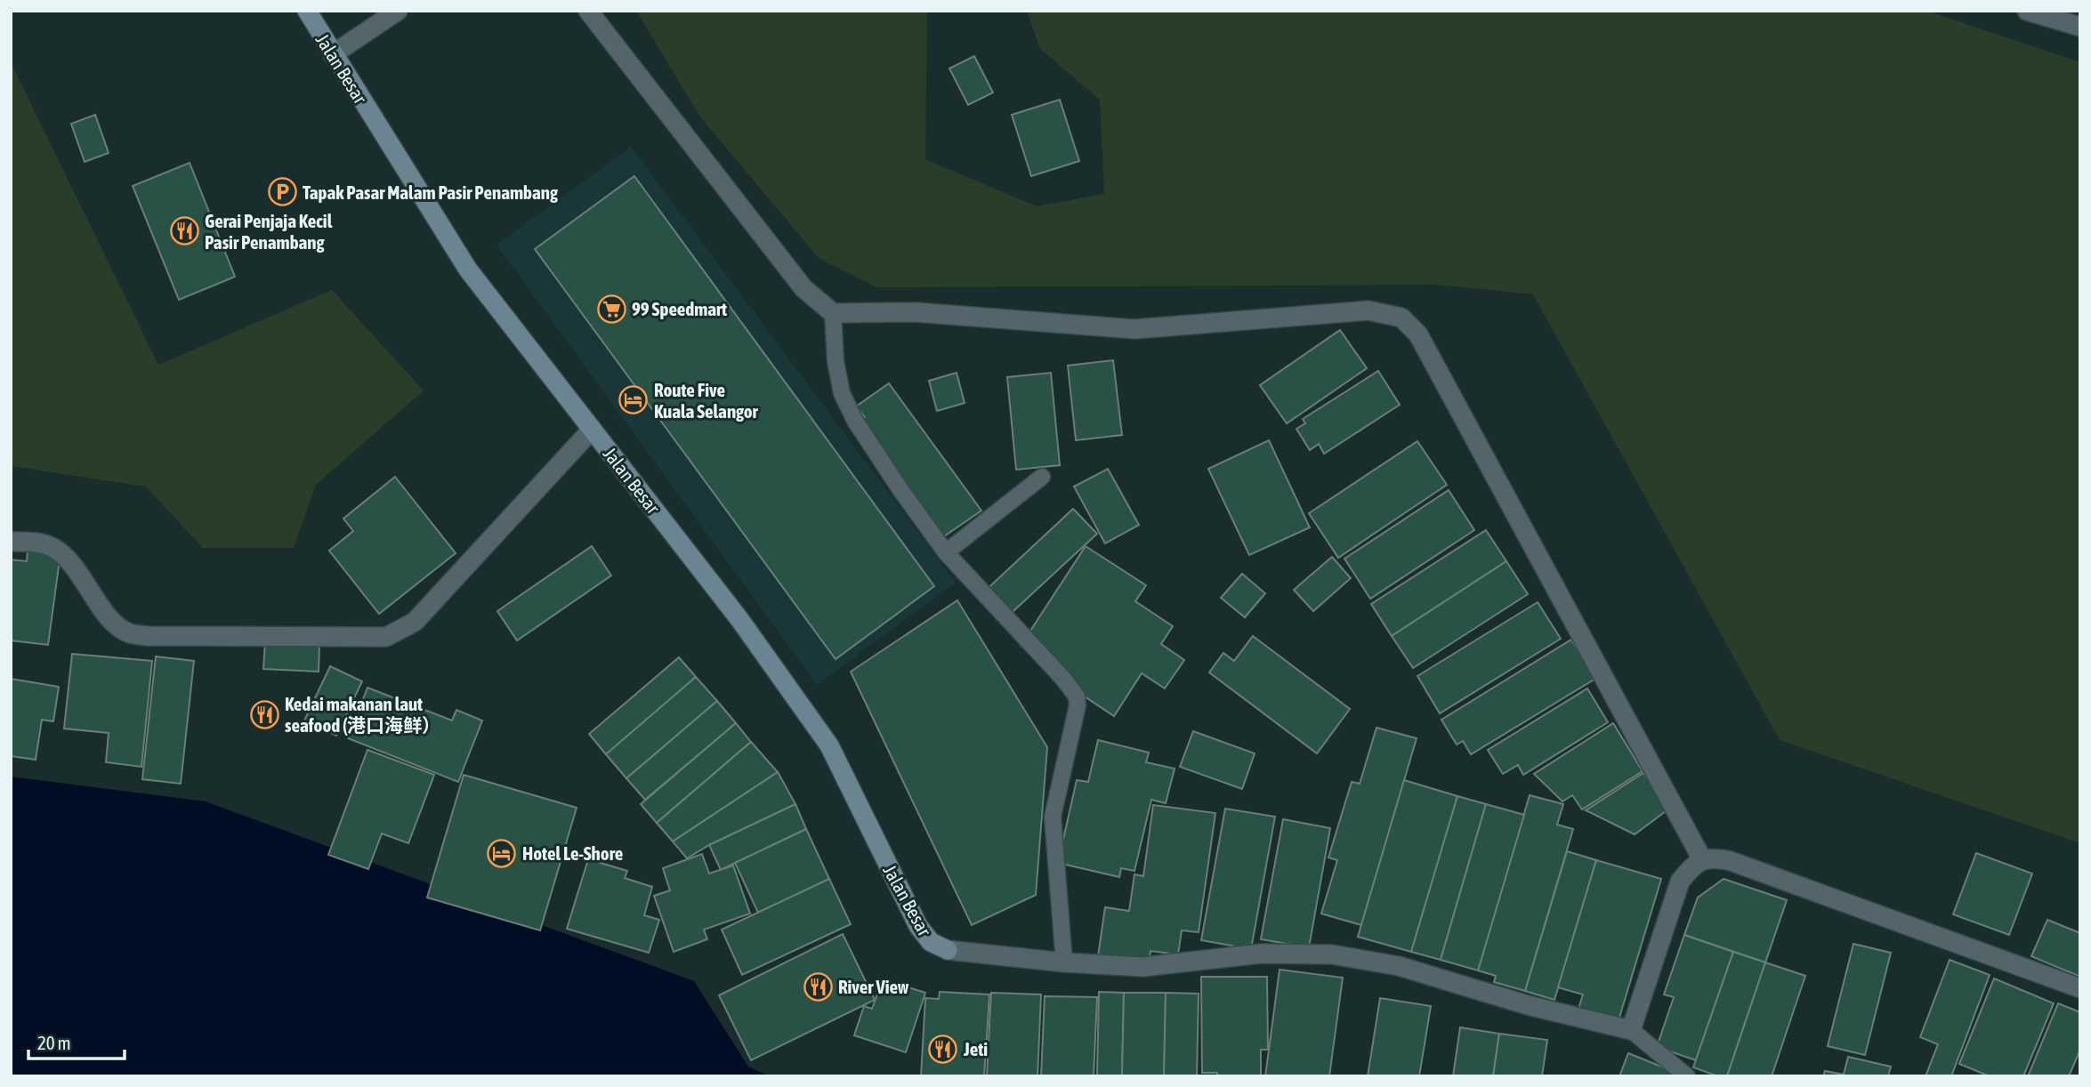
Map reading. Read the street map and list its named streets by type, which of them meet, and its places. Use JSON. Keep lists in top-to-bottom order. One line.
{"streets":{"street":["Jalan Besar"]},"places":{"parking":["Tapak Pasar Malam Pasir Penambang"],"restaurant":["Gerai Penjaja Kecil Pasir Penambang","Kedai makanan laut seafood (港口海鲜）","River View","Jeti"],"supermarket":["99 Speedmart"],"hotel":["Route Five Kuala Selangor","Hotel Le-Shore"]},"scale_bar":"20 m"}
